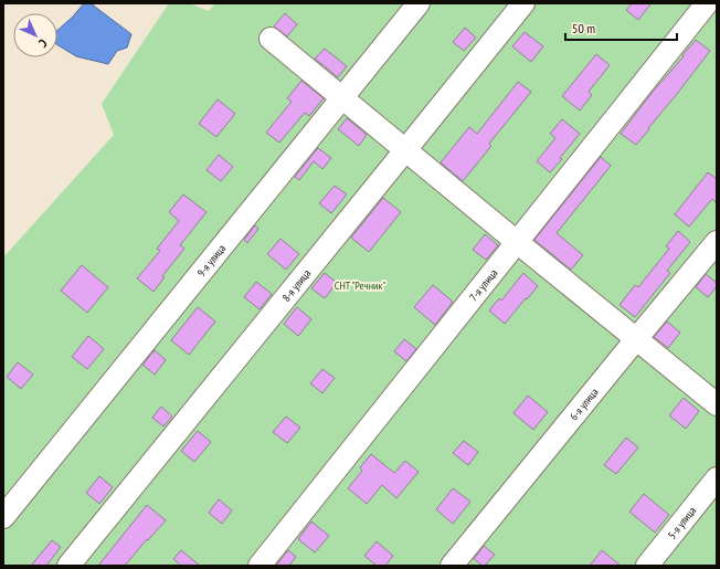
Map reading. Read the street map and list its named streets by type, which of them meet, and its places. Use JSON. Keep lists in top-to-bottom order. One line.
{"streets":{"street":["9-я улица","8-я улица","7-я улица","6-я улица","5-я улица"]},"parks":["СНТ \"Речник\""],"scale_bar":"50 m","north":"bottom right"}
